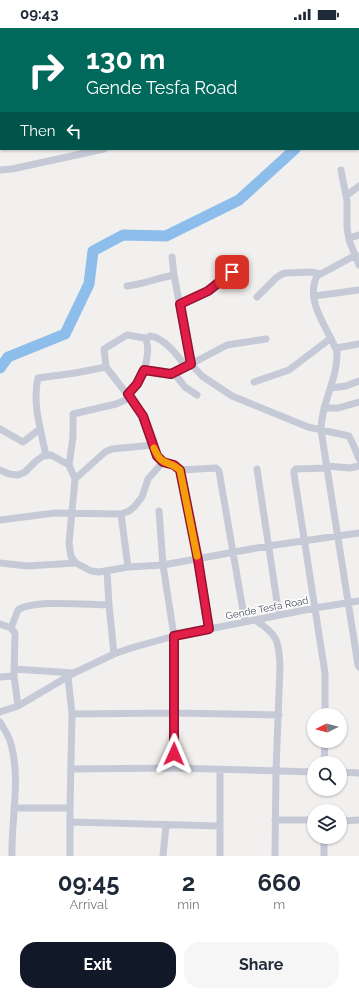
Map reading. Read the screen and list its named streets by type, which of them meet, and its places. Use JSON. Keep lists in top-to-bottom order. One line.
{"streets":{"street":["Gende Tesfa Road"]},"north":"left","page":{"status":"09:43","turn":["130 m","Gende Tesfa Road"],"then":"Then","eta":["09:45","Arrival","2","min","660","m"],"buttons":["Exit","Share"]}}
